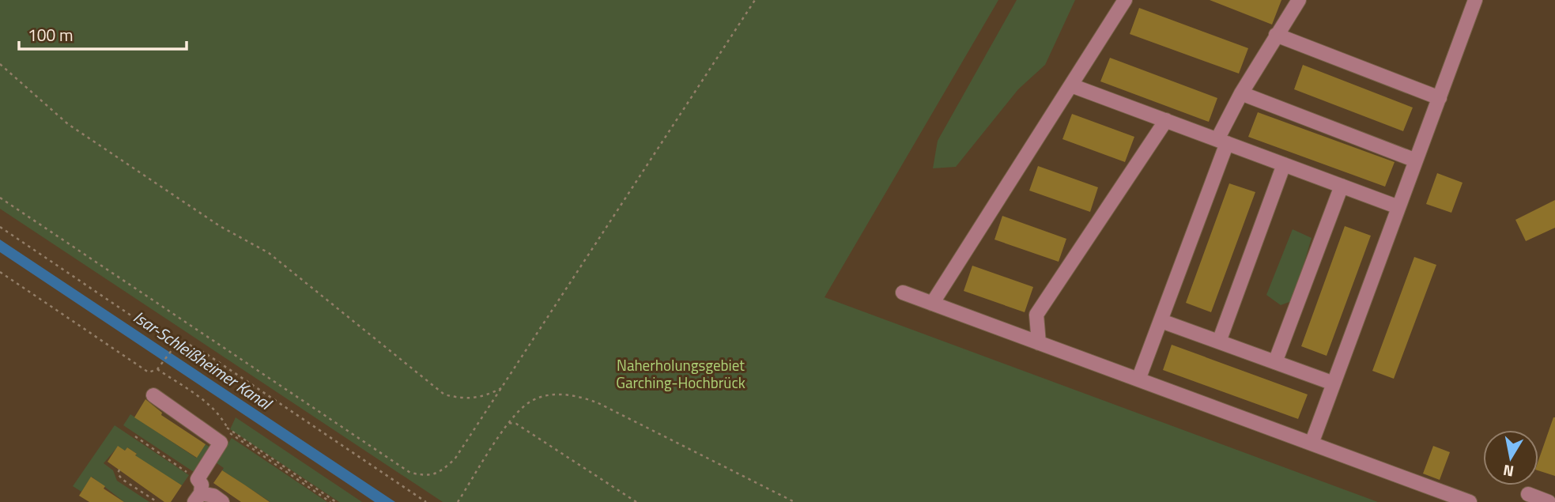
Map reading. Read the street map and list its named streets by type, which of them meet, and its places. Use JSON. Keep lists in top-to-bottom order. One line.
{"water":["Isar-Schleißheimer Kanal"],"parks":["Naherholungsgebiet Garching-Hochbrück"],"scale_bar":"100 m","north":"bottom"}
